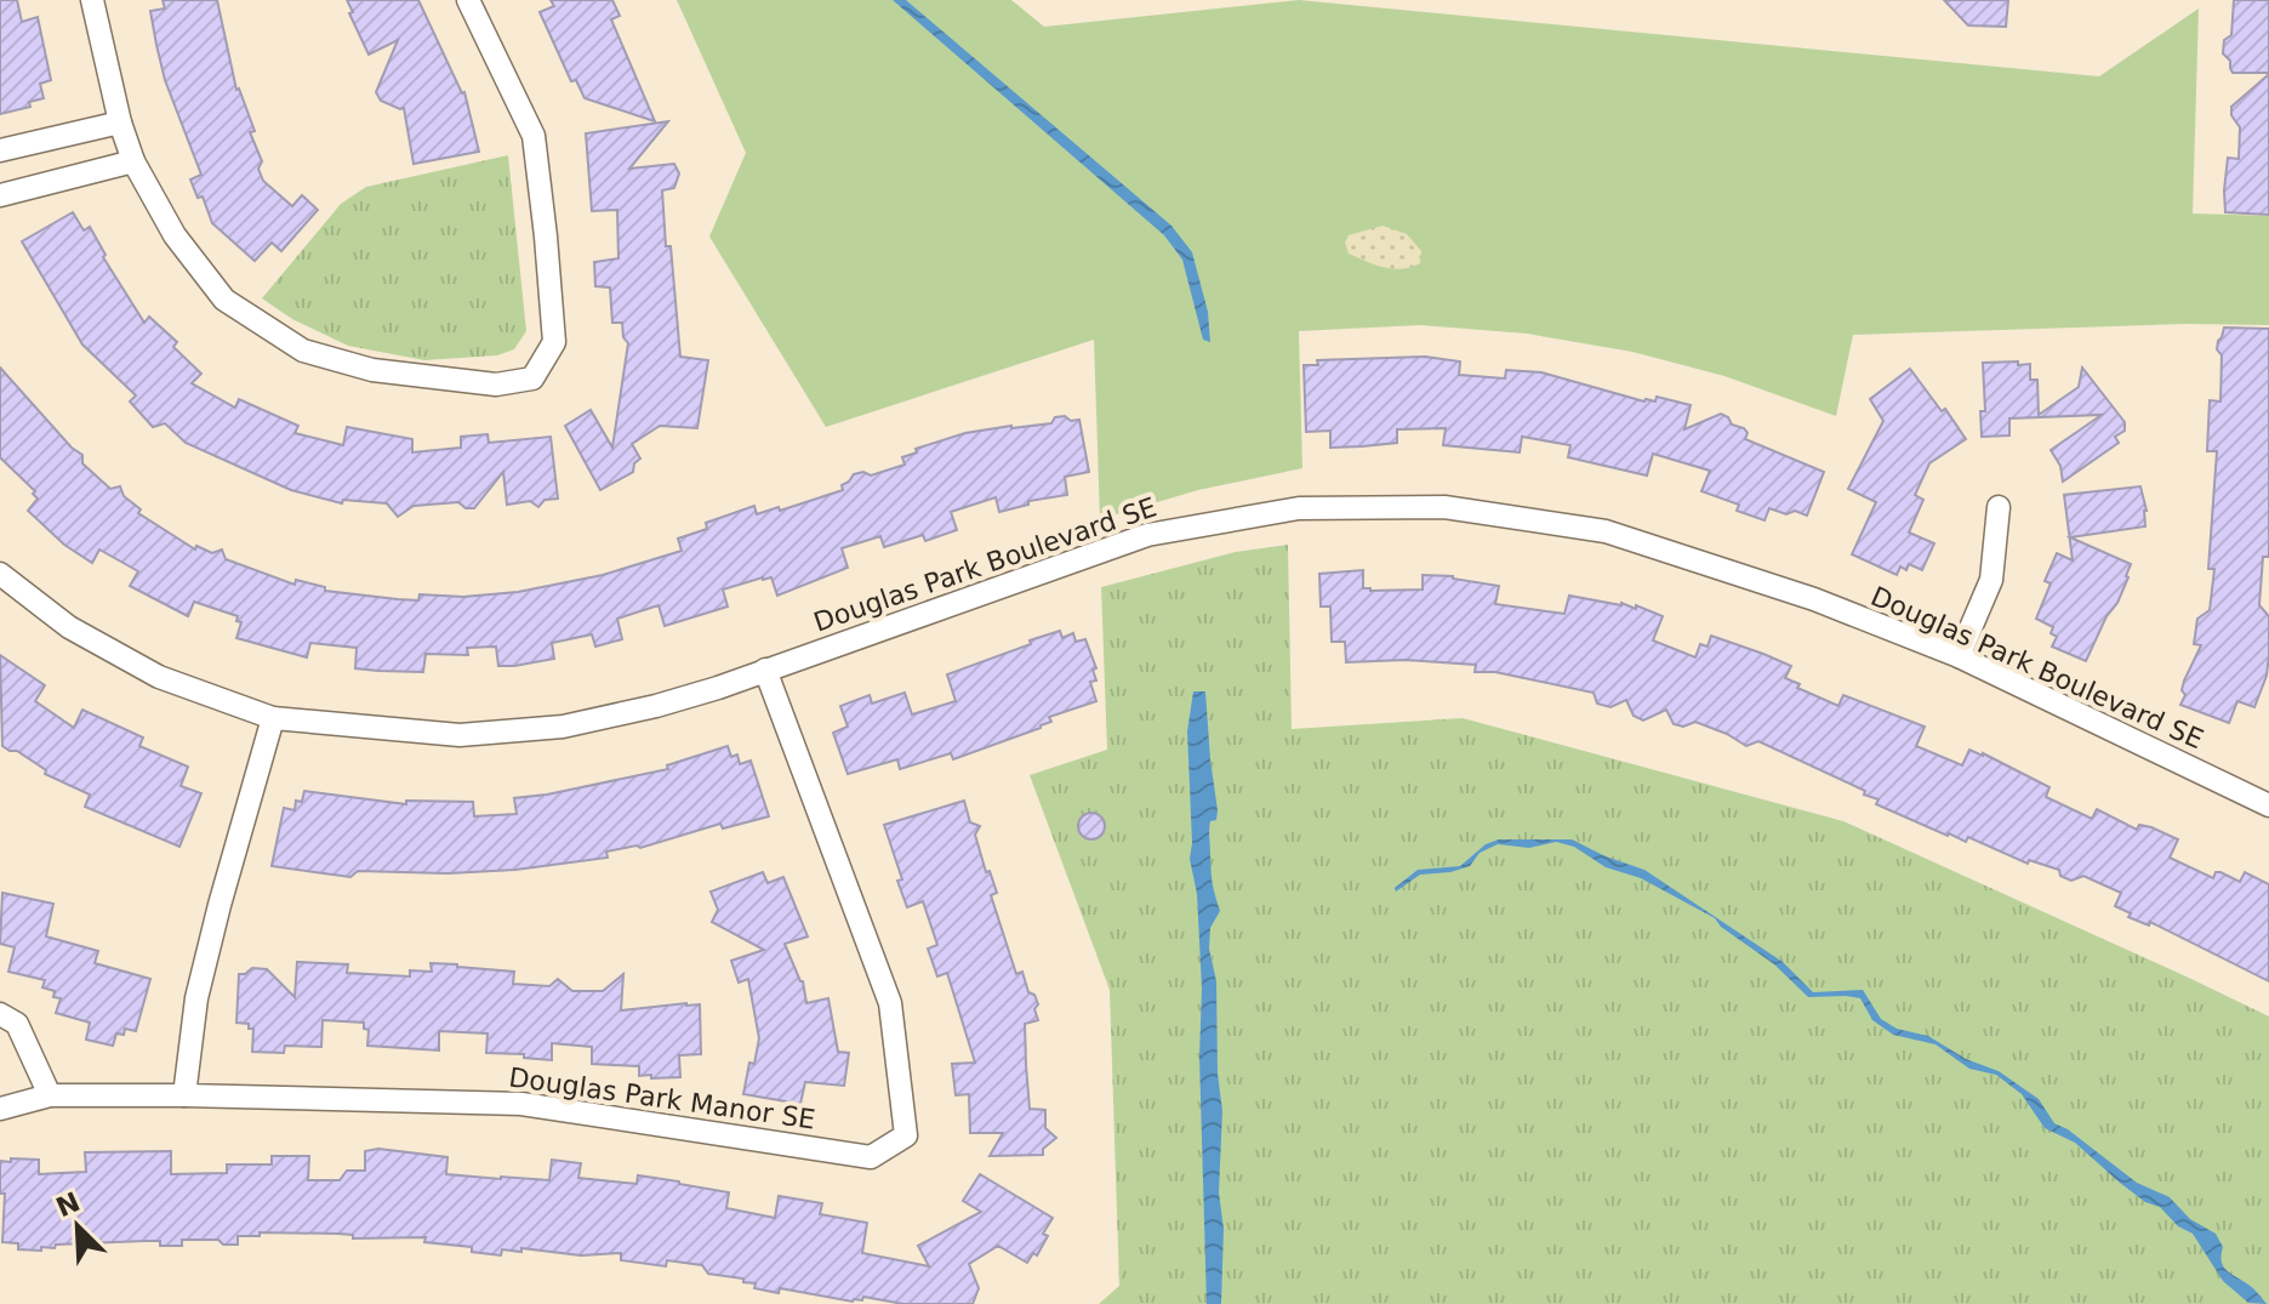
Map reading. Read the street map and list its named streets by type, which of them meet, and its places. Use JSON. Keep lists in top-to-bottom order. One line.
{"streets":{"street":["Douglas Park Boulevard SE","Douglas Park Manor SE"]},"crossings":[["Douglas Park Boulevard SE","Douglas Park Manor SE"]],"north":"top left"}
